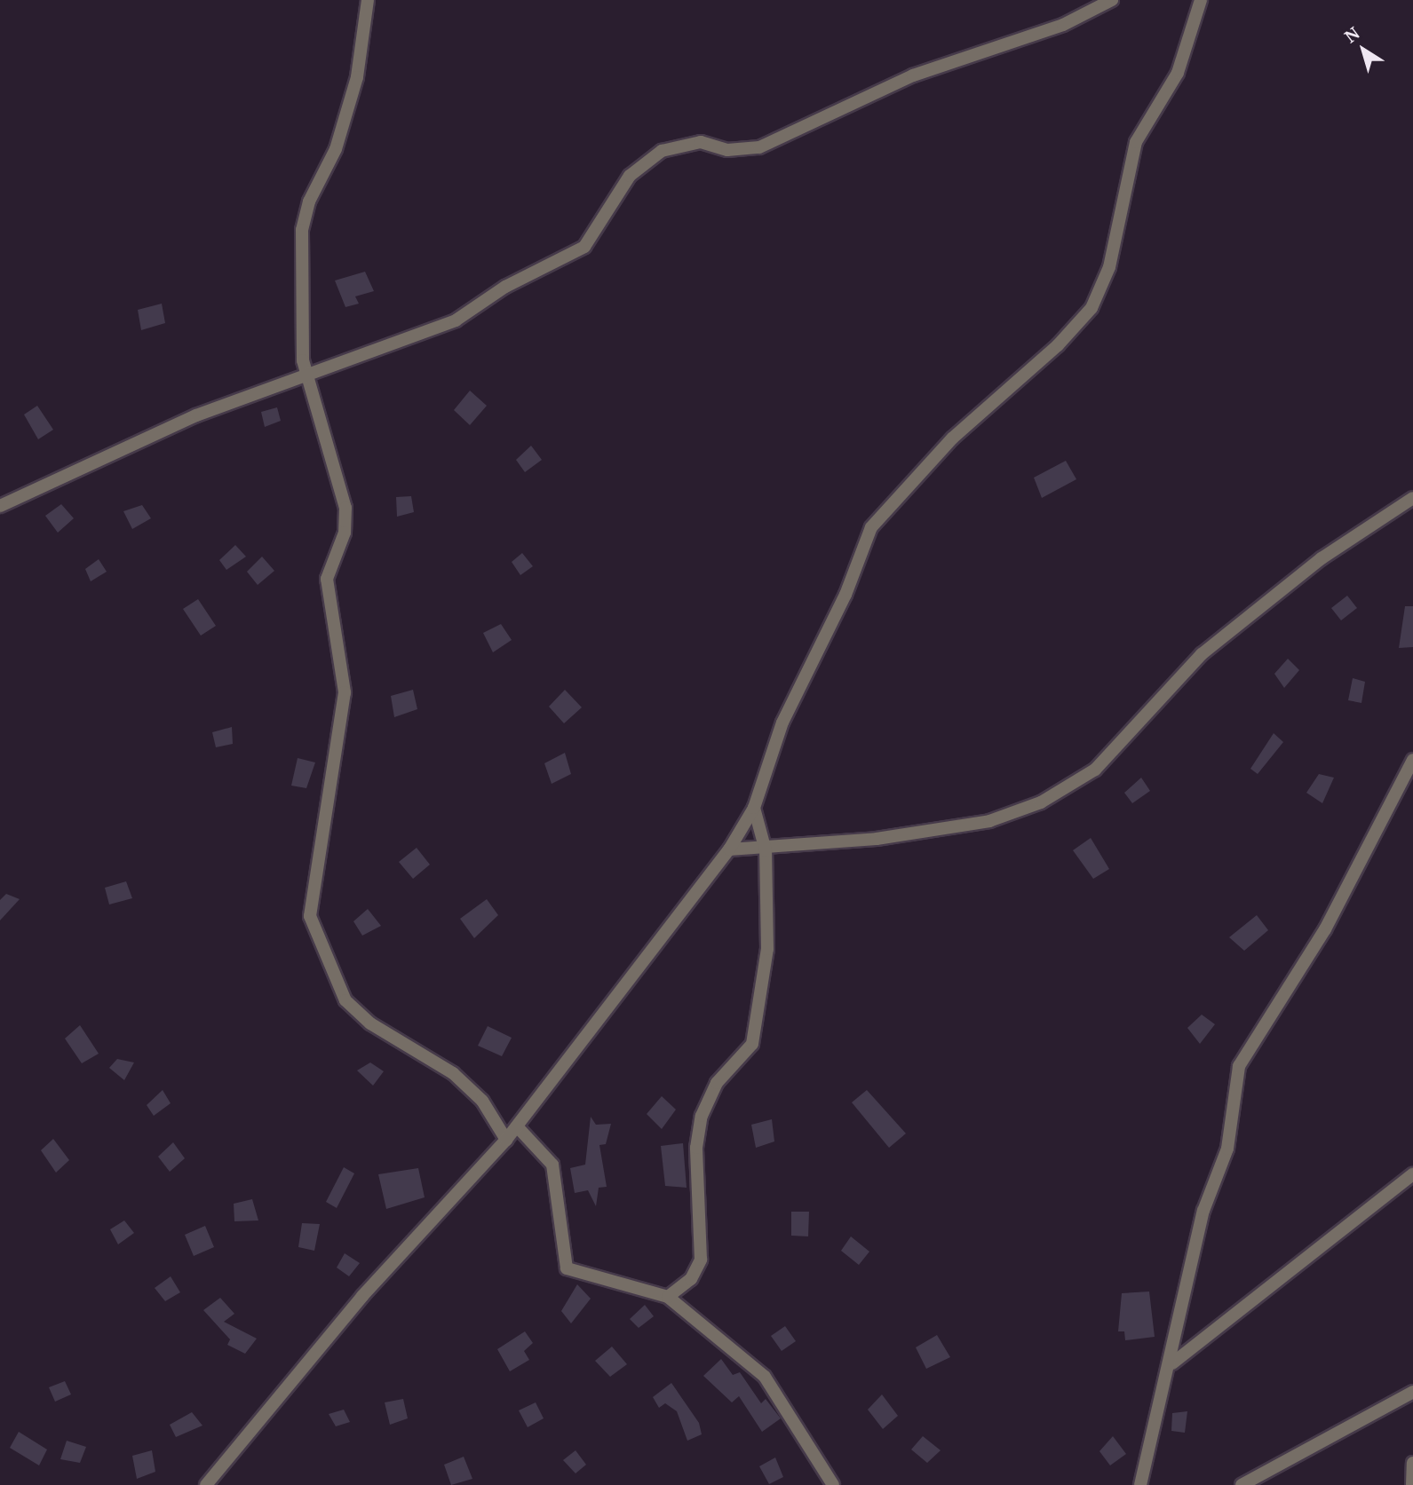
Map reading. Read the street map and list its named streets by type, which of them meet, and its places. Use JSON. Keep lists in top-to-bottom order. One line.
{"north":"top left"}
